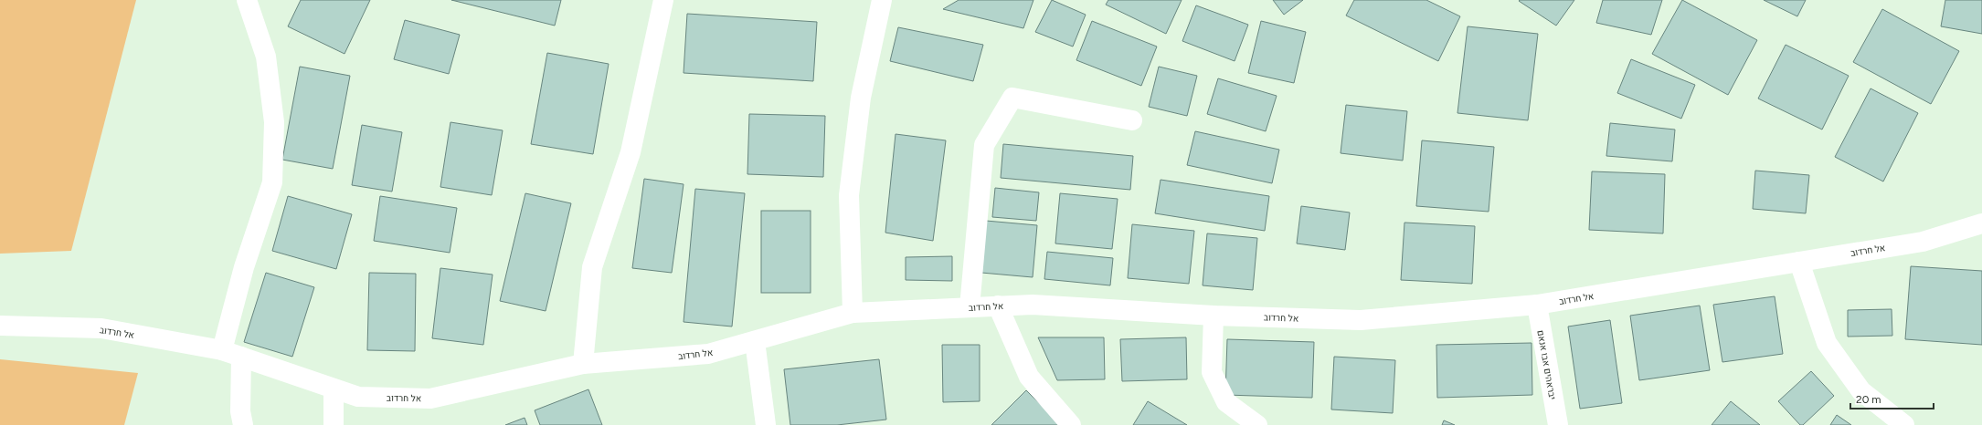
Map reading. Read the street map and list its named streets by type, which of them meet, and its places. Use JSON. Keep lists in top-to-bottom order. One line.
{"streets":{"street":["אל חרדוב","יבראהים אבו אנאם"]},"crossings":[["אל חרדוב","יבראהים אבו אנאם"]],"scale_bar":"20 m"}
